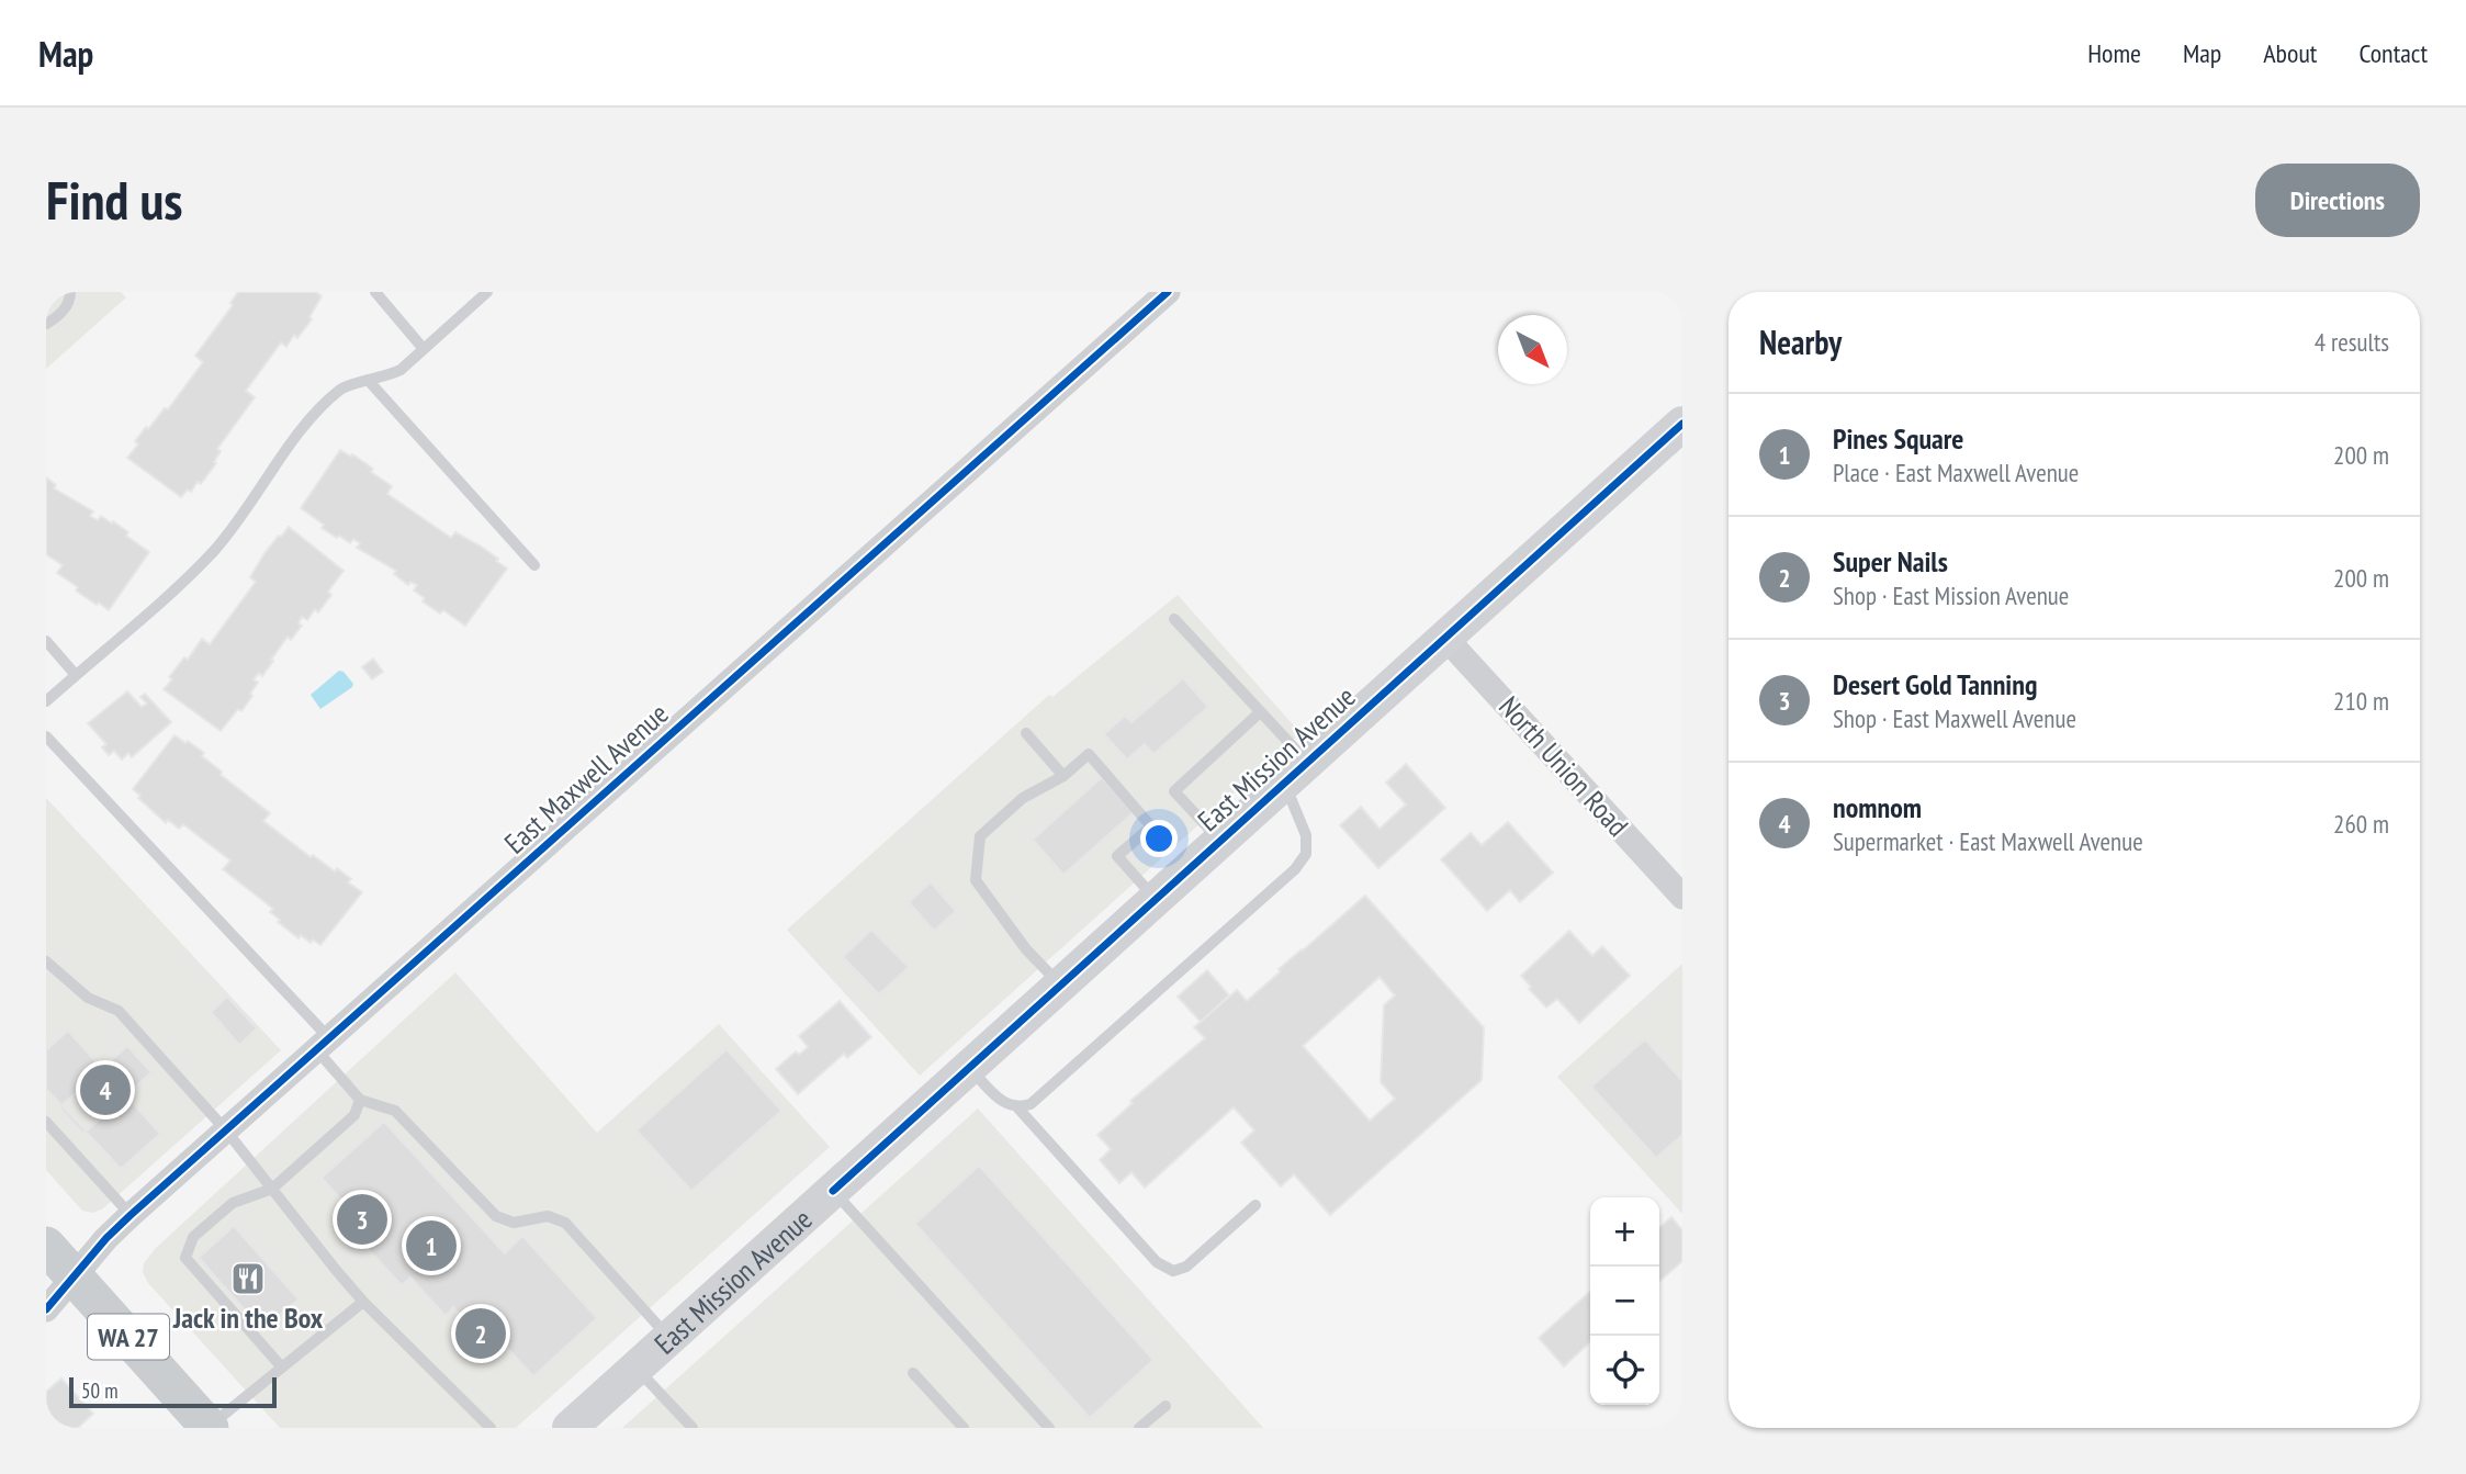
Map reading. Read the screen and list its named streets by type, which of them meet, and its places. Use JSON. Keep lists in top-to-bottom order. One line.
{"streets":{"main road":["WA 27"],"street":["East Mission Avenue","North Union Road","East Maxwell Avenue"]},"crossings":[["East Mission Avenue","North Union Road"],["East Maxwell Avenue","WA 27"]],"places":{"restaurant":["Jack in the Box"]},"scale_bar":"50 m","north":"bottom right","page":{"header":"Map","nav":["Home","Map","About","Contact"],"buttons":"Directions","title":"Find us","heading":["Nearby","4 results"],"list":[{"mark":"1","name":"Pines Square","note":"Place · East Maxwell Avenue","value":"200 m"},{"mark":"2","name":"Super Nails","note":"Shop · East Mission Avenue","value":"200 m"},{"mark":"3","name":"Desert Gold Tanning","note":"Shop · East Maxwell Avenue","value":"210 m"},{"mark":"4","name":"nomnom","note":"Supermarket · East Maxwell Avenue","value":"260 m"}],"pins":["4","3","1","2"],"map_buttons":["+","−"],"scale":"50 m"}}
